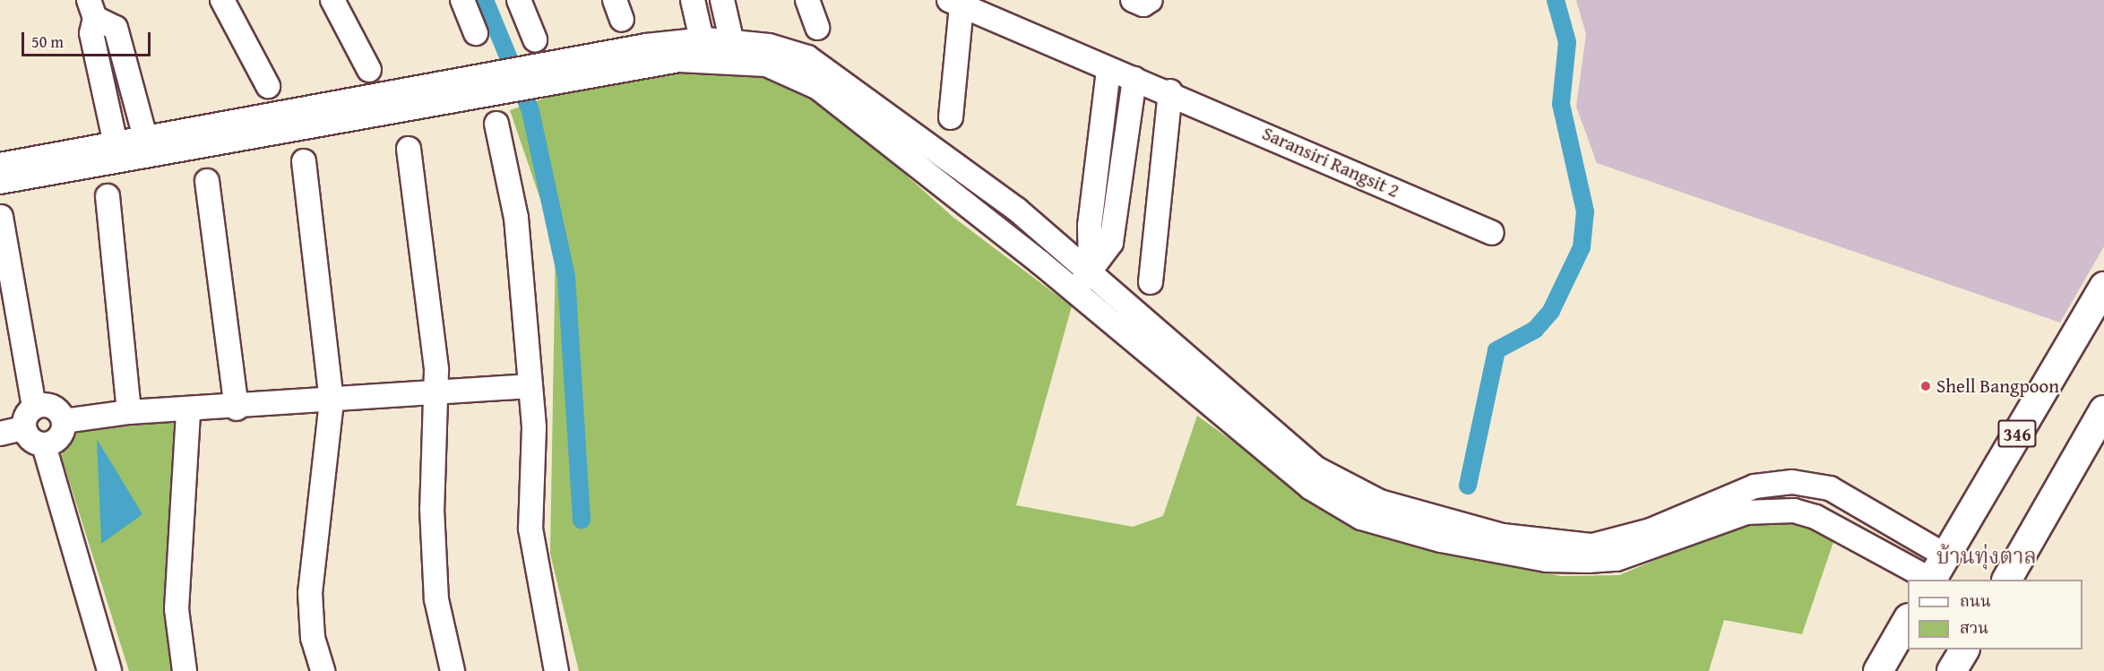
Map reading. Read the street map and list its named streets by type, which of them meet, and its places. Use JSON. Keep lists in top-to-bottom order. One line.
{"streets":{"main road":["346"],"street":["Saransiri Rangsit 2"]},"districts":["บ้านทุ่งตาล"],"places":["Shell Bangpoon"],"legend":["ถนน","สวน"],"scale_bar":"50 m"}
